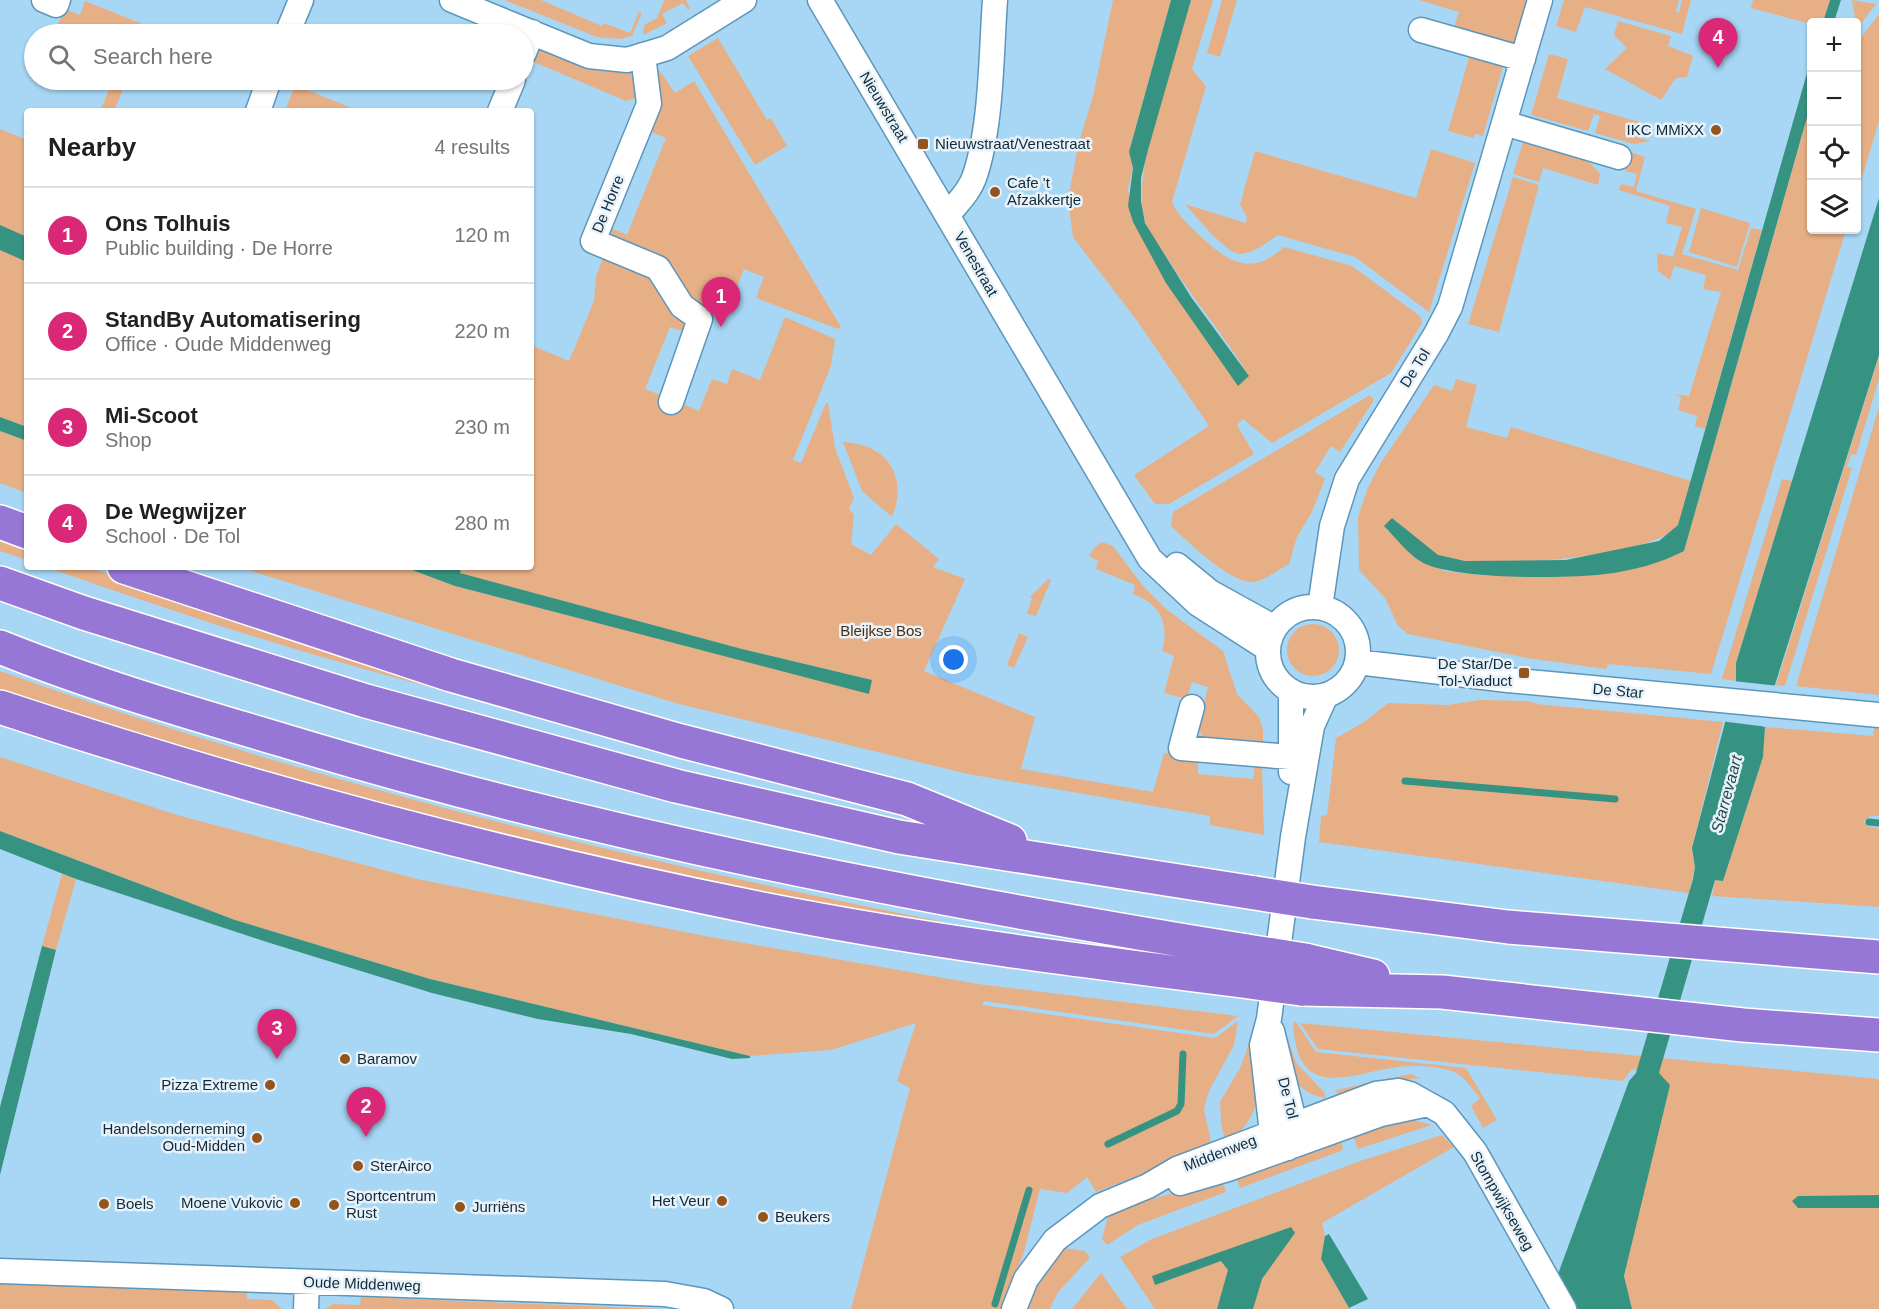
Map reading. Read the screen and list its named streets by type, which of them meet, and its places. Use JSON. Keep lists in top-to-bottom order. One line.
{"streets":{"street":["Nieuwstraat","De Horre","Venestraat","De Tol","De Star","Middenweg","Stompwijkseweg","Oude Middenweg"]},"crossings":[["Nieuwstraat","Venestraat"],["Venestraat","De Tol"],["Venestraat","De Star"],["De Tol","De Star"],["De Tol","Middenweg"],["De Tol","Stompwijkseweg"]],"water":["Starrevaart"],"parks":["Bleijkse Bos"],"places":{"other":["IKC MMiXX","Cafe 't Afzakkertje","Baramov","Pizza Extreme","Handelsonderneming Oud-Midden","SterAirco","Het Veur","Moene Vukovic","Boels","Sportcentrum Rust","Jurriëns","Beukers"],"transit":["Nieuwstraat/Venestraat","De Star/De Tol-Viaduct"]},"page":{"map_buttons":["+","−"],"pins":["4","1","3","2"],"search":"Search here","heading":["Nearby","4 results"],"list":[{"mark":"1","name":"Ons Tolhuis","note":"Public building · De Horre","value":"120 m"},{"mark":"2","name":"StandBy Automatisering","note":"Office · Oude Middenweg","value":"220 m"},{"mark":"3","name":"Mi-Scoot","note":"Shop","value":"230 m"},{"mark":"4","name":"De Wegwijzer","note":"School · De Tol","value":"280 m"}]}}
